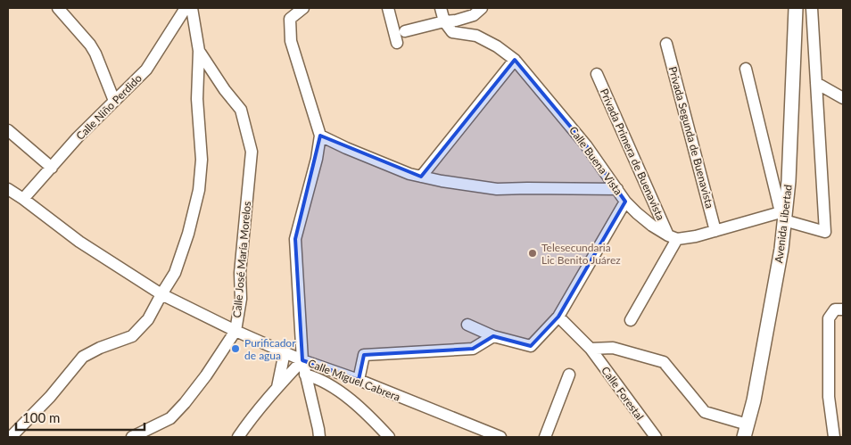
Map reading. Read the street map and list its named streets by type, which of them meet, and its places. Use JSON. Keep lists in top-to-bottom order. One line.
{"streets":{"main road":["Avenida Libertad"],"street":["Calle Niño Perdido","Privada Segunda de Buenavista","Privada Primera de Buenavista","Calle Buena Vista","Calle José María Morelos","Calle Miguel Cabrera","Calle Forestal"]},"crossings":[["Calle Niño Perdido","Calle Miguel Cabrera"],["Privada Primera de Buenavista","Calle Buena Vista"],["Calle José María Morelos","Calle Miguel Cabrera"]],"places":["Telesecundaria Lic Benito Juárez","Purificador de agua"],"scale_bar":"100 m"}
